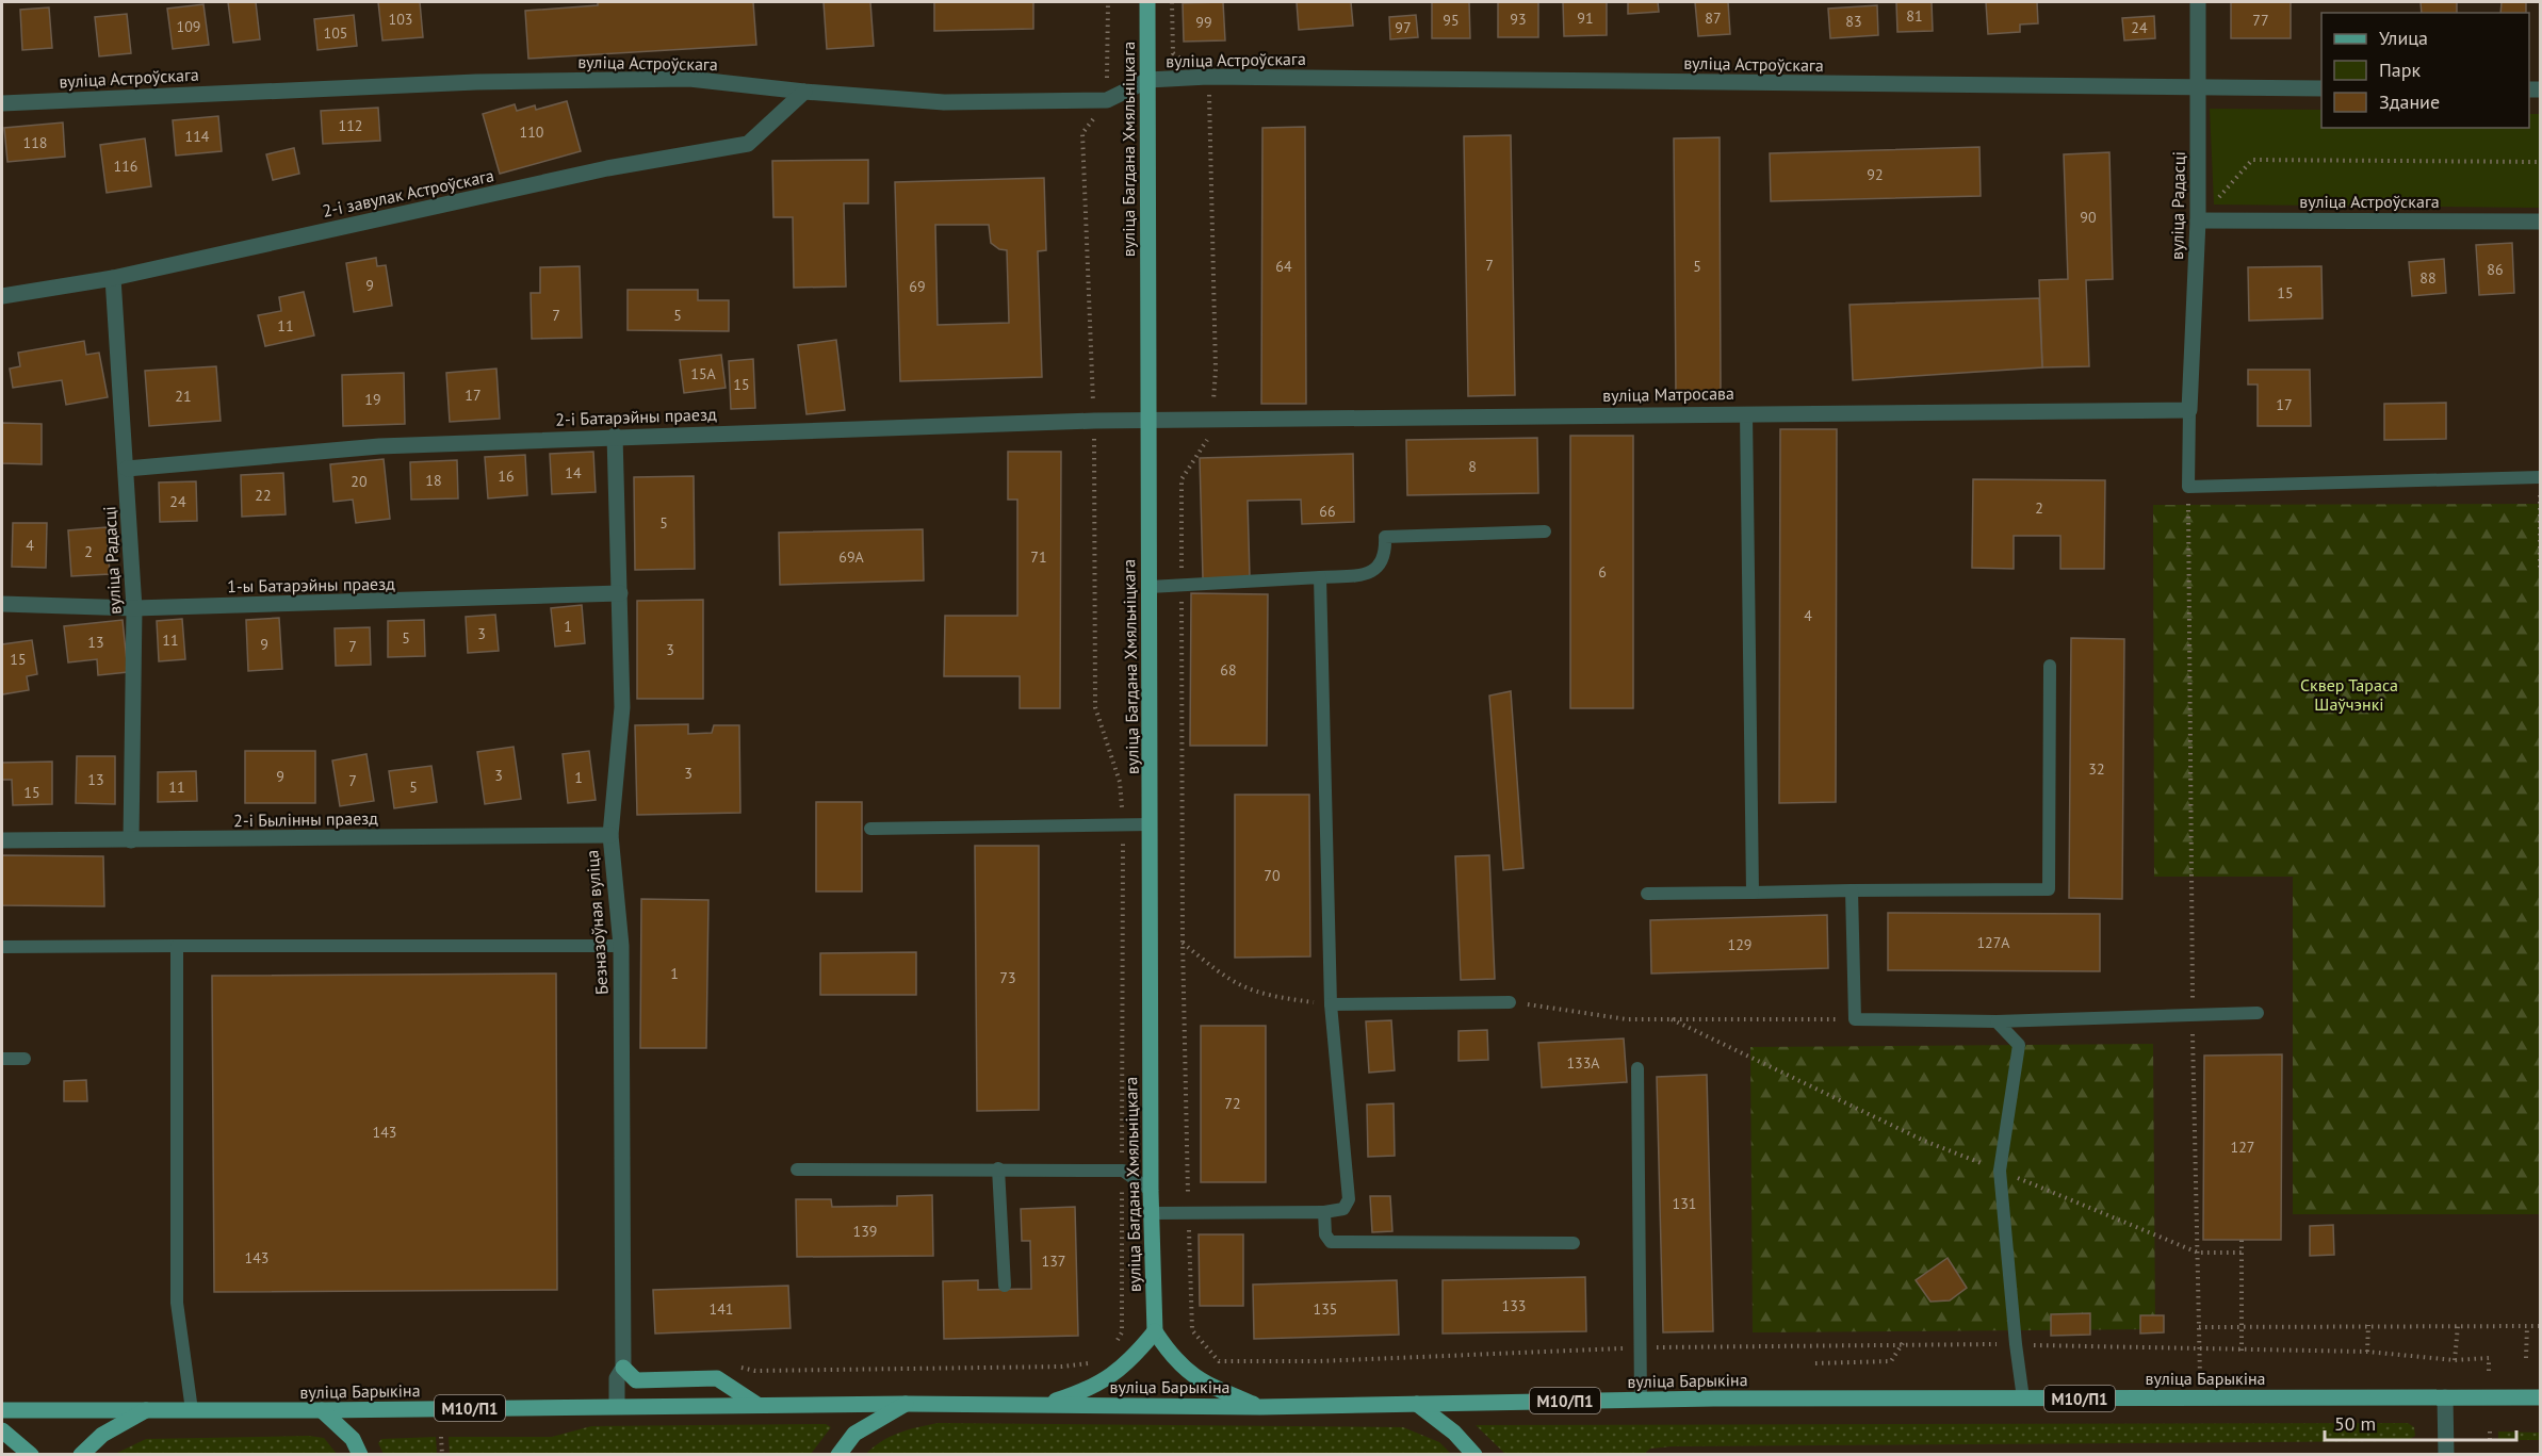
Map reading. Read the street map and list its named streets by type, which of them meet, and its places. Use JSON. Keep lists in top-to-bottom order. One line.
{"streets":{"main road":["вуліца Багдана Хмяльніцкага","вуліца Барыкіна","М10/П1"],"street":["вуліца Астроўскага","2-і завулак Астроўскага","вуліца Радасці","вуліца Матросава","2-і Батарэйны праезд","1-ы Батарэйны праезд","2-і Былінны праезд","Безназоўная вуліца"]},"crossings":[["вуліца Астроўскага","вуліца Багдана Хмяльніцкага"],["вуліца Астроўскага","2-і завулак Астроўскага"],["вуліца Астроўскага","вуліца Радасці"],["вуліца Багдана Хмяльніцкага","вуліца Матросава"],["вуліца Багдана Хмяльніцкага","2-і Батарэйны праезд"],["2-і завулак Астроўскага","вуліца Радасці"],["вуліца Радасці","вуліца Матросава"],["вуліца Радасці","2-і Батарэйны праезд"],["вуліца Радасці","1-ы Батарэйны праезд"],["вуліца Радасці","2-і Былінны праезд"],["вуліца Матросава","2-і Батарэйны праезд"],["2-і Батарэйны праезд","Безназоўная вуліца"],["1-ы Батарэйны праезд","Безназоўная вуліца"],["2-і Былінны праезд","Безназоўная вуліца"],["Безназоўная вуліца","вуліца Барыкіна"]],"parks":["Сквер Тараса Шаўчэнкі"],"house_numbers":["81","91","87","103","93","95","77","83","99","109","97","24","105","112","110","114","118","116","92","90","7","64","5","86","88","9","69","15","7","5","11","15А","15","17","21","19","17","8","14","16","18","20","22","24","2","66","5","4","2","69А","71","6","4","1","3","5","11","13","9","7","3","15","68","32","3","3","9","1","13","7","11","5","15","70","127А","129","1","73","133А","72","143","127","131","139","143","137","133","141","135"],"legend":["Улица","Парк","Здание"],"scale_bar":"50 m"}
